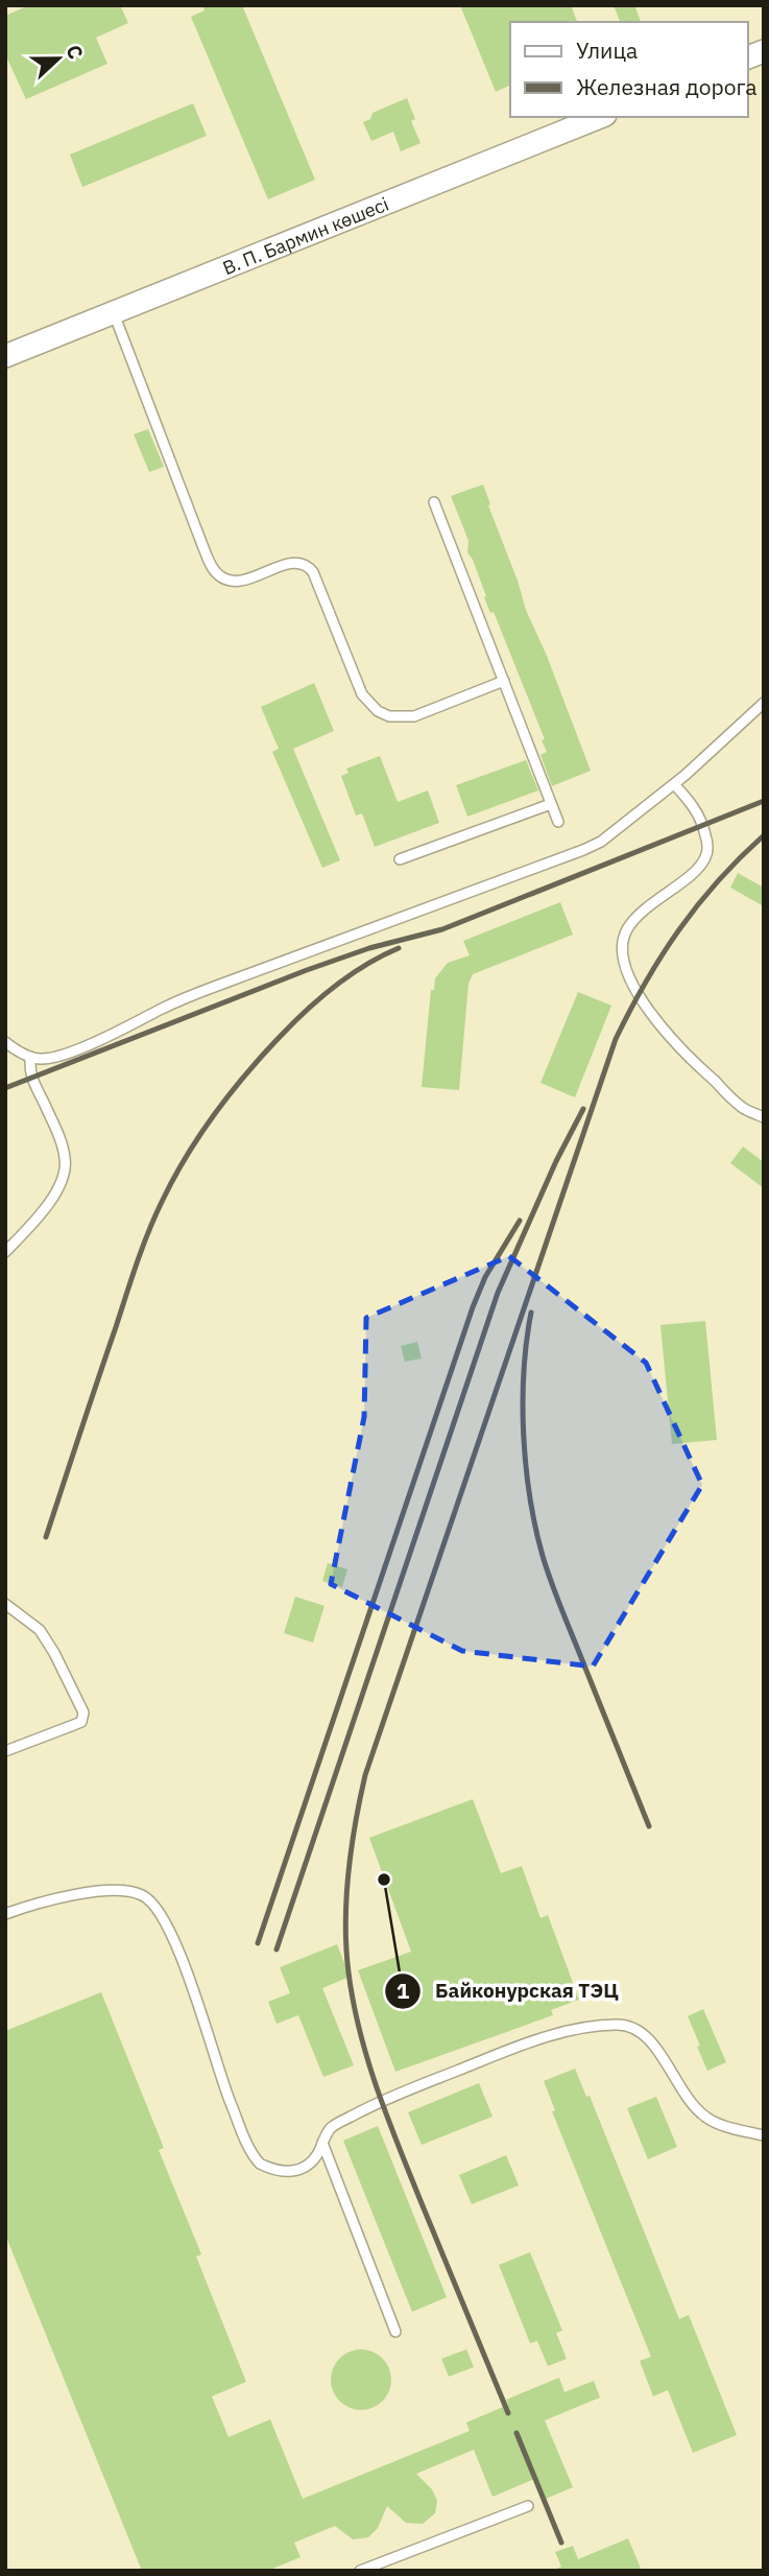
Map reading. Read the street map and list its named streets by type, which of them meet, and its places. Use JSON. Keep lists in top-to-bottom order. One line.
{"streets":{"street":["В. П. Бармин көшесі"]},"places":["Байконурская ТЭЦ"],"legend":["Улица","Железная дорога"],"north":"right"}
